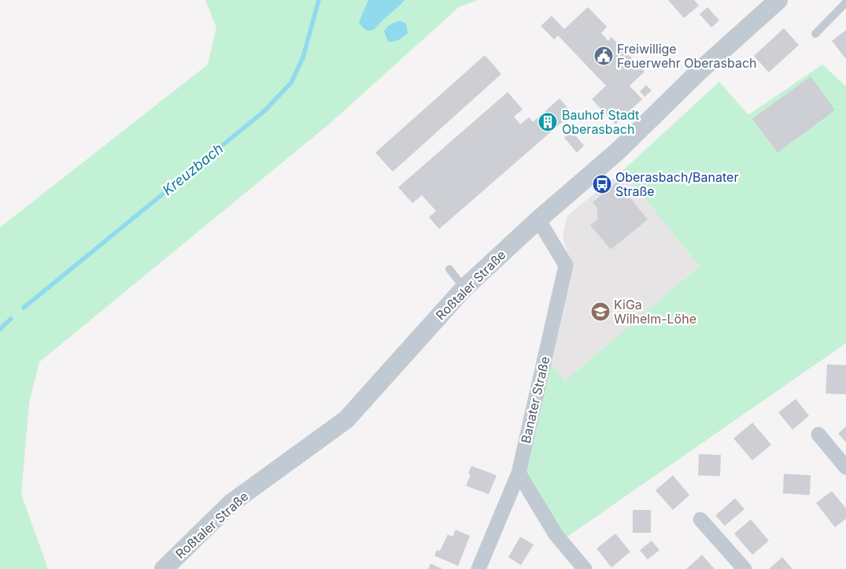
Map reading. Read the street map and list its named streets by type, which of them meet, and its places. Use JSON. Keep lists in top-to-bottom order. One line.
{"streets":{"street":["Roßtaler Straße","Banater Straße"]},"crossings":[["Roßtaler Straße","Banater Straße"]],"water":["Kreuzbach"],"places":{"public building":["Freiwillige Feuerwehr Oberasbach"],"building":["Bauhof Stadt Oberasbach"],"bus stop":["Oberasbach/Banater Straße"],"school or university":["KiGa Wilhelm-Löhe"]}}
